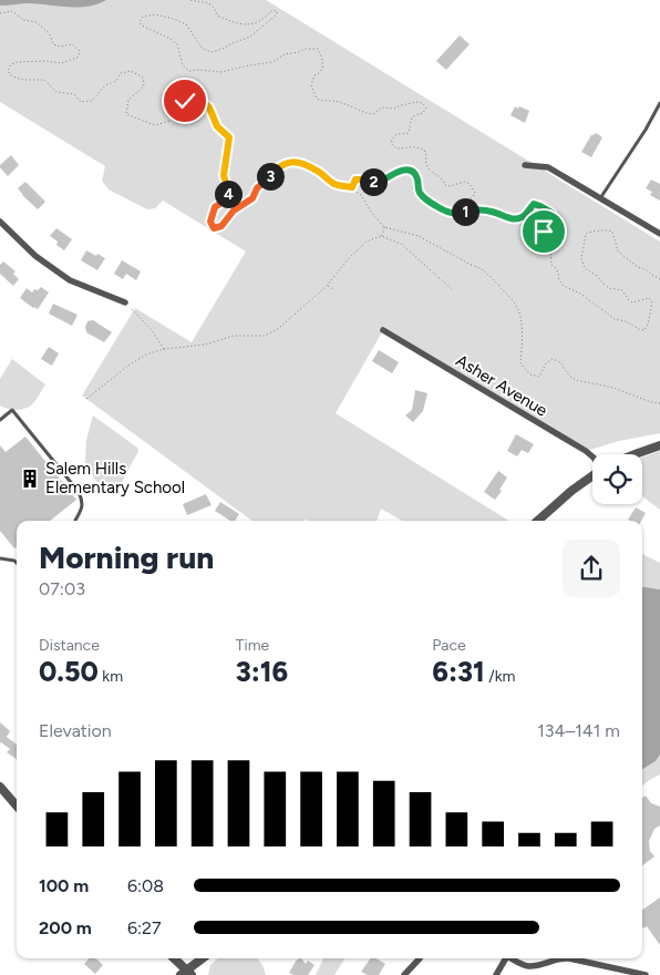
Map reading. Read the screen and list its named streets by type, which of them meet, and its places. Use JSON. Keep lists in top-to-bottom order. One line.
{"streets":{"street":["Asher Avenue"]},"places":{"building":["Salem Hills Elementary School"]},"page":{"pins":["3","2","4","1"],"heading":["Morning run","07:03"],"stats":[["Distance","0.50 km"],["Time","3:16"],["Pace","6:31 /km"]],"chart":["Elevation","134–141 m"],"list":[{"name":"100 m","note":"6:08"},{"name":"200 m","note":"6:27"}]}}
